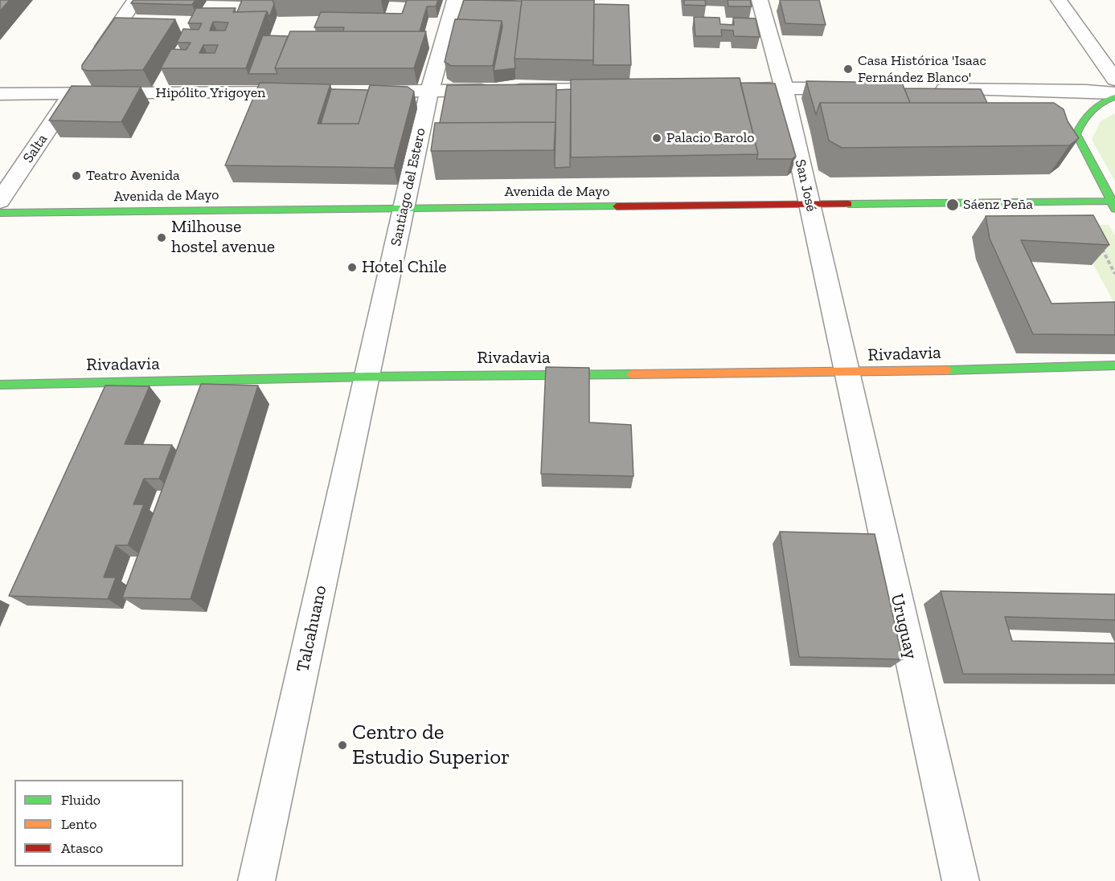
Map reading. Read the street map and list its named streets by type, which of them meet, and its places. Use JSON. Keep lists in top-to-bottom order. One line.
{"streets":{"street":["Hipólito Yrigoyen","Salta","San José","Santiago del Estero","Avenida de Mayo","Rivadavia","Uruguay","Talcahuano"]},"crossings":[["Hipólito Yrigoyen","Salta"],["San José","Avenida de Mayo"],["San José","Rivadavia"],["San José","Uruguay"],["Santiago del Estero","Avenida de Mayo"],["Santiago del Estero","Rivadavia"],["Santiago del Estero","Talcahuano"],["Rivadavia","Uruguay"],["Rivadavia","Talcahuano"]],"places":["Casa Histórica 'Isaac Fernández Blanco'","Palacio Barolo","Teatro Avenida","Sáenz Peña","Milhouse hostel avenue","Hotel Chile","Centro de Estudio Superior"],"legend":["Fluido","Lento","Atasco"]}
